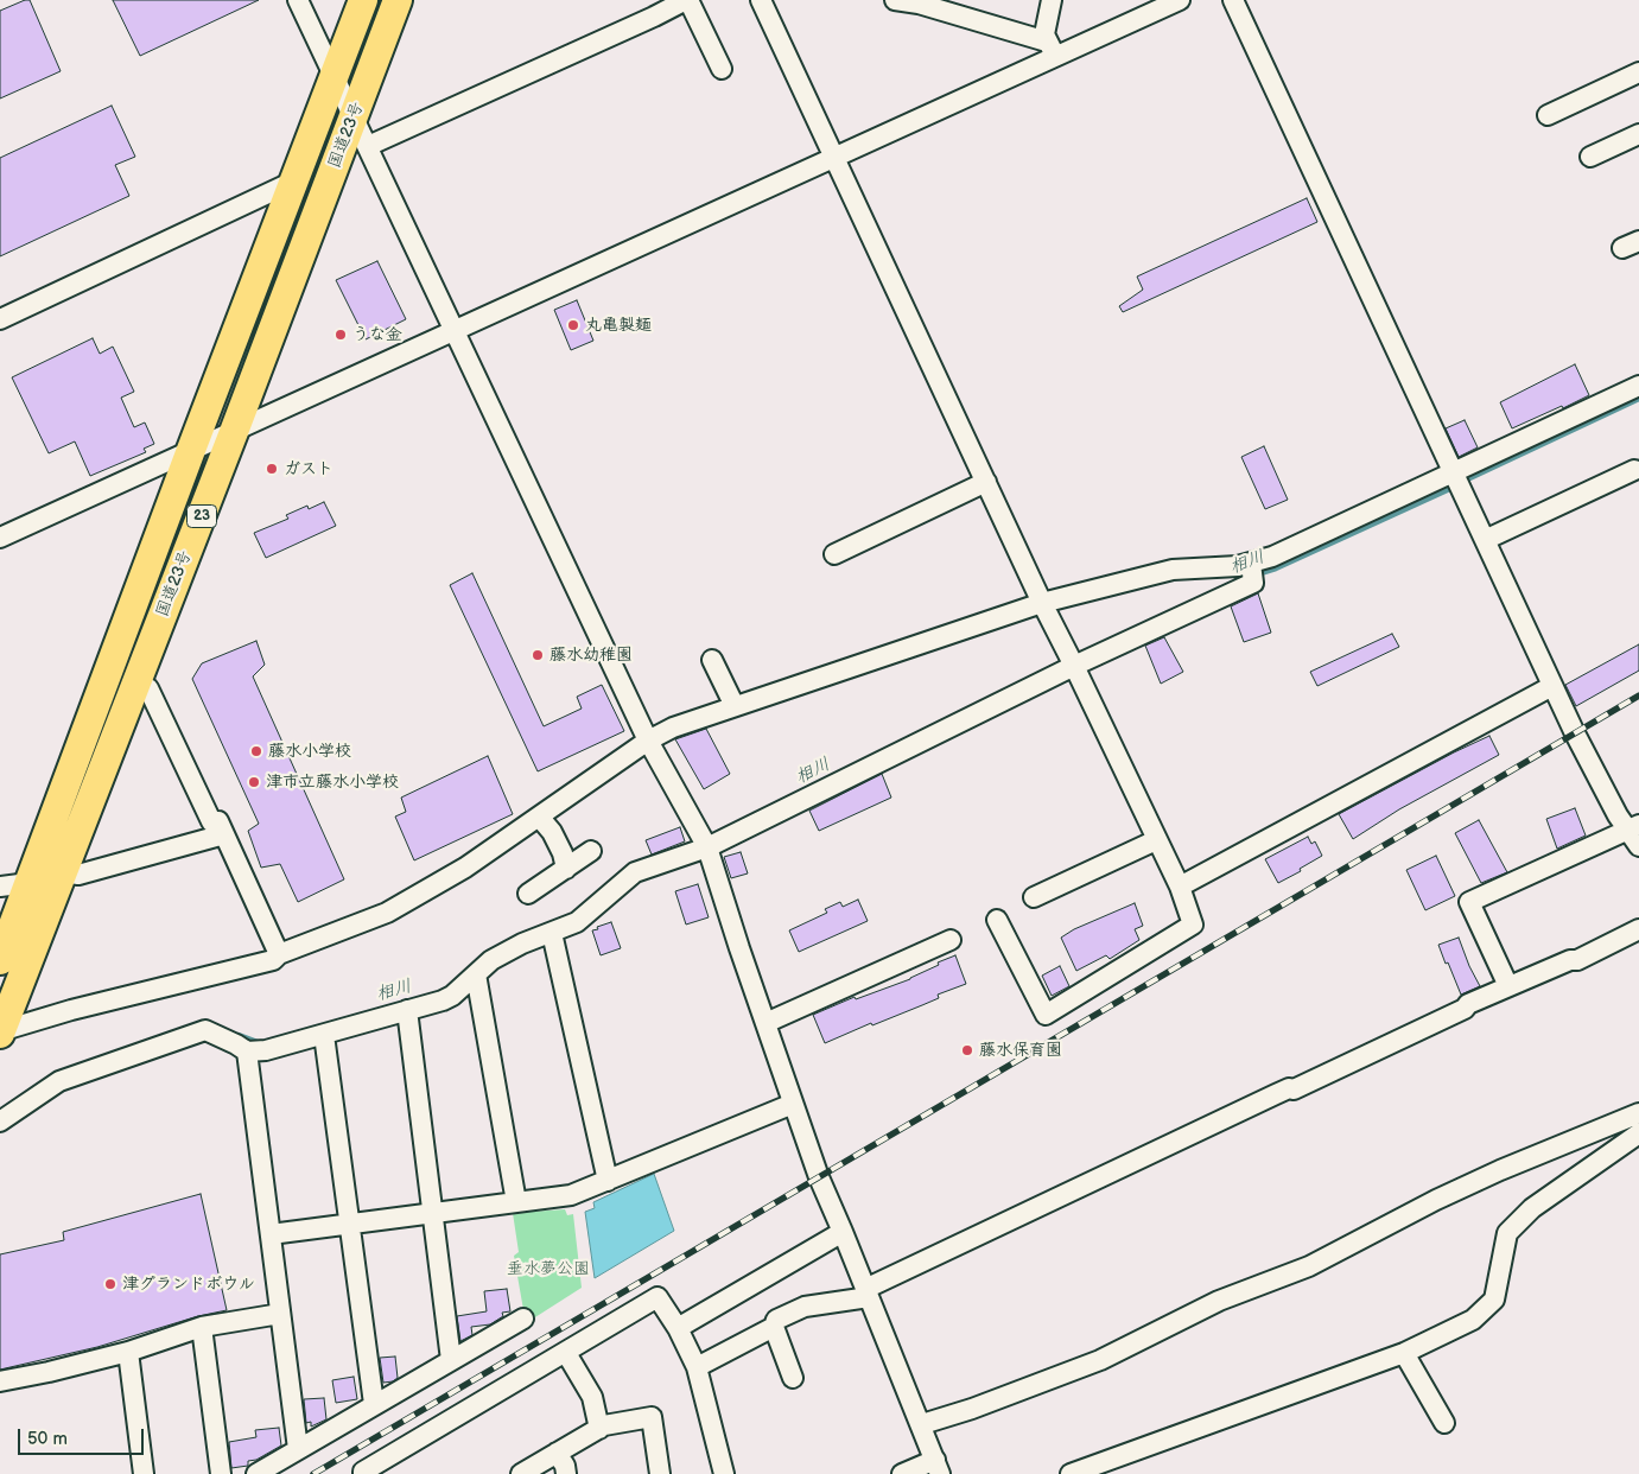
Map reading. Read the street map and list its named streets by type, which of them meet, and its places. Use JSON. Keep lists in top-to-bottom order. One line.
{"streets":{"highway":["国道23号","23"]},"water":["相川"],"parks":["垂水夢公園"],"places":["丸亀製麺","うな金","ガスト","藤水幼稚園","藤水小学校","津市立藤水小学校","藤水保育園","津グランドボウル"],"scale_bar":"50 m"}
